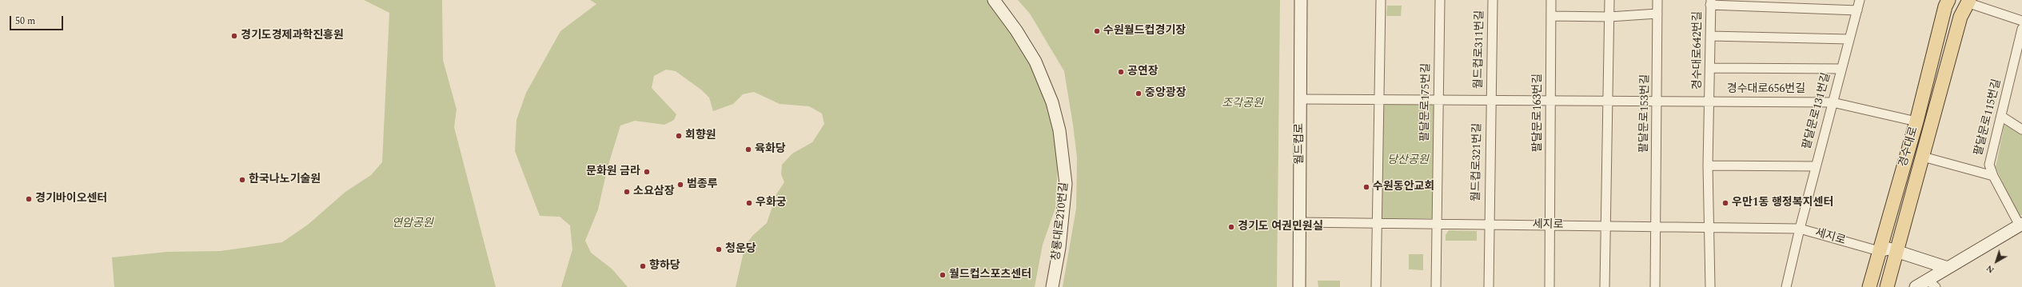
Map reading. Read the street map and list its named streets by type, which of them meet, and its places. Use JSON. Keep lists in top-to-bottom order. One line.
{"streets":{"main road":["경수대로"],"street":["월드컵로311번길","경수대로642번길","경수대로656번길","팔달문로175번길","팔달문로131번길","팔달문로163번길","팔달문로153번길","팔달문로115번길","월드컵로","월드컵로321번길","창룡대로210번길","세지로"]},"crossings":[["월드컵로311번길","월드컵로321번길"],["경수대로642번길","경수대로656번길"],["경수대로656번길","팔달문로131번길"],["경수대로656번길","팔달문로163번길"],["경수대로656번길","팔달문로153번길"],["경수대로656번길","경수대로"],["팔달문로175번길","세지로"],["팔달문로131번길","세지로"],["팔달문로163번길","세지로"],["팔달문로153번길","세지로"],["월드컵로","세지로"],["경수대로","세지로"],["월드컵로321번길","세지로"]],"parks":["조각공원","당산공원","연암공원"],"places":["수원월드컵경기장","경기도경제과학진흥원","공연장","중앙광장","회향원","육화당","문화원 금라","한국나노기술원","범종루","수원동안교회","소요삼장","경기바이오센터","우화궁","우만1동 행정복지센터","경기도 여권민원실","청운당","향하당","월드컵스포츠센터"],"scale_bar":"50 m","north":"bottom left"}
